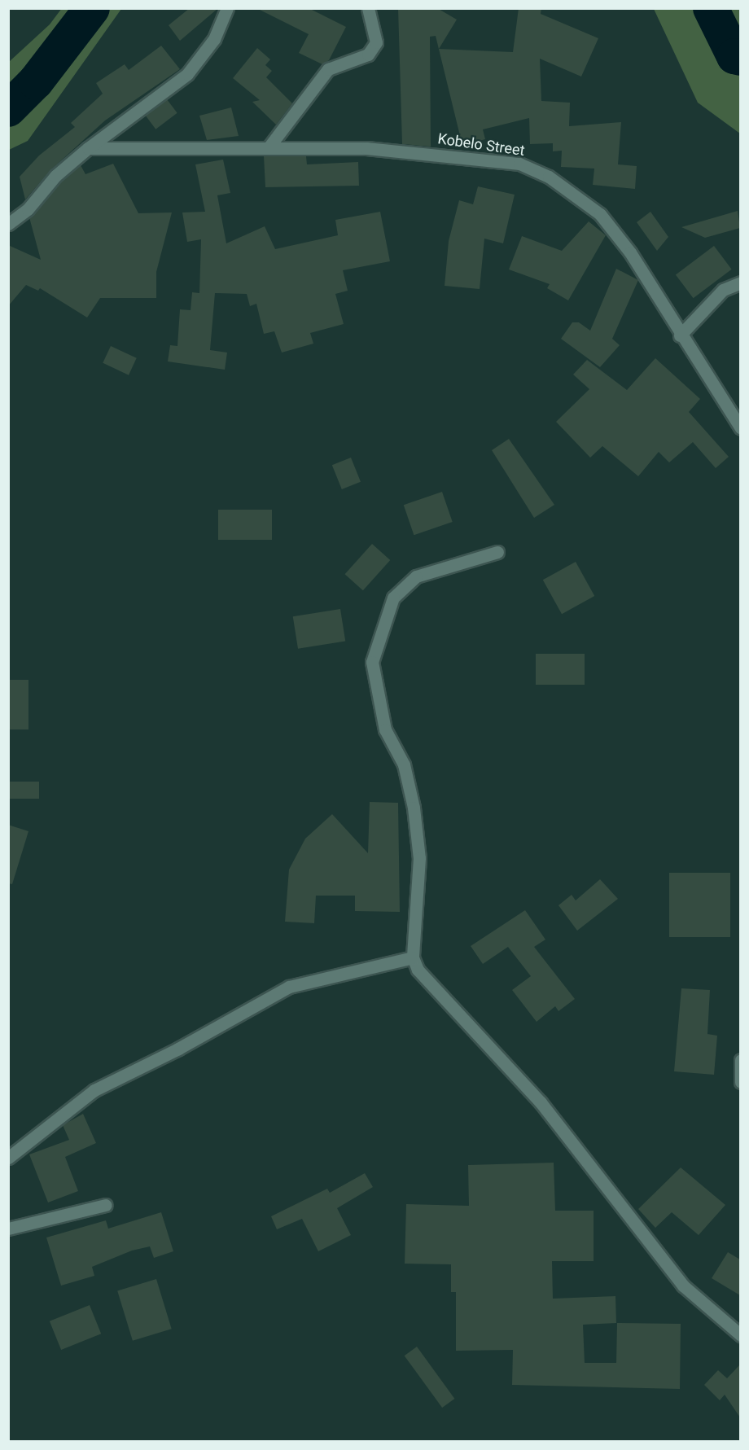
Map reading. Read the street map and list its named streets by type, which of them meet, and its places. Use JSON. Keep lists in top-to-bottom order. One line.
{"streets":{"street":["Kobelo Street"]}}
